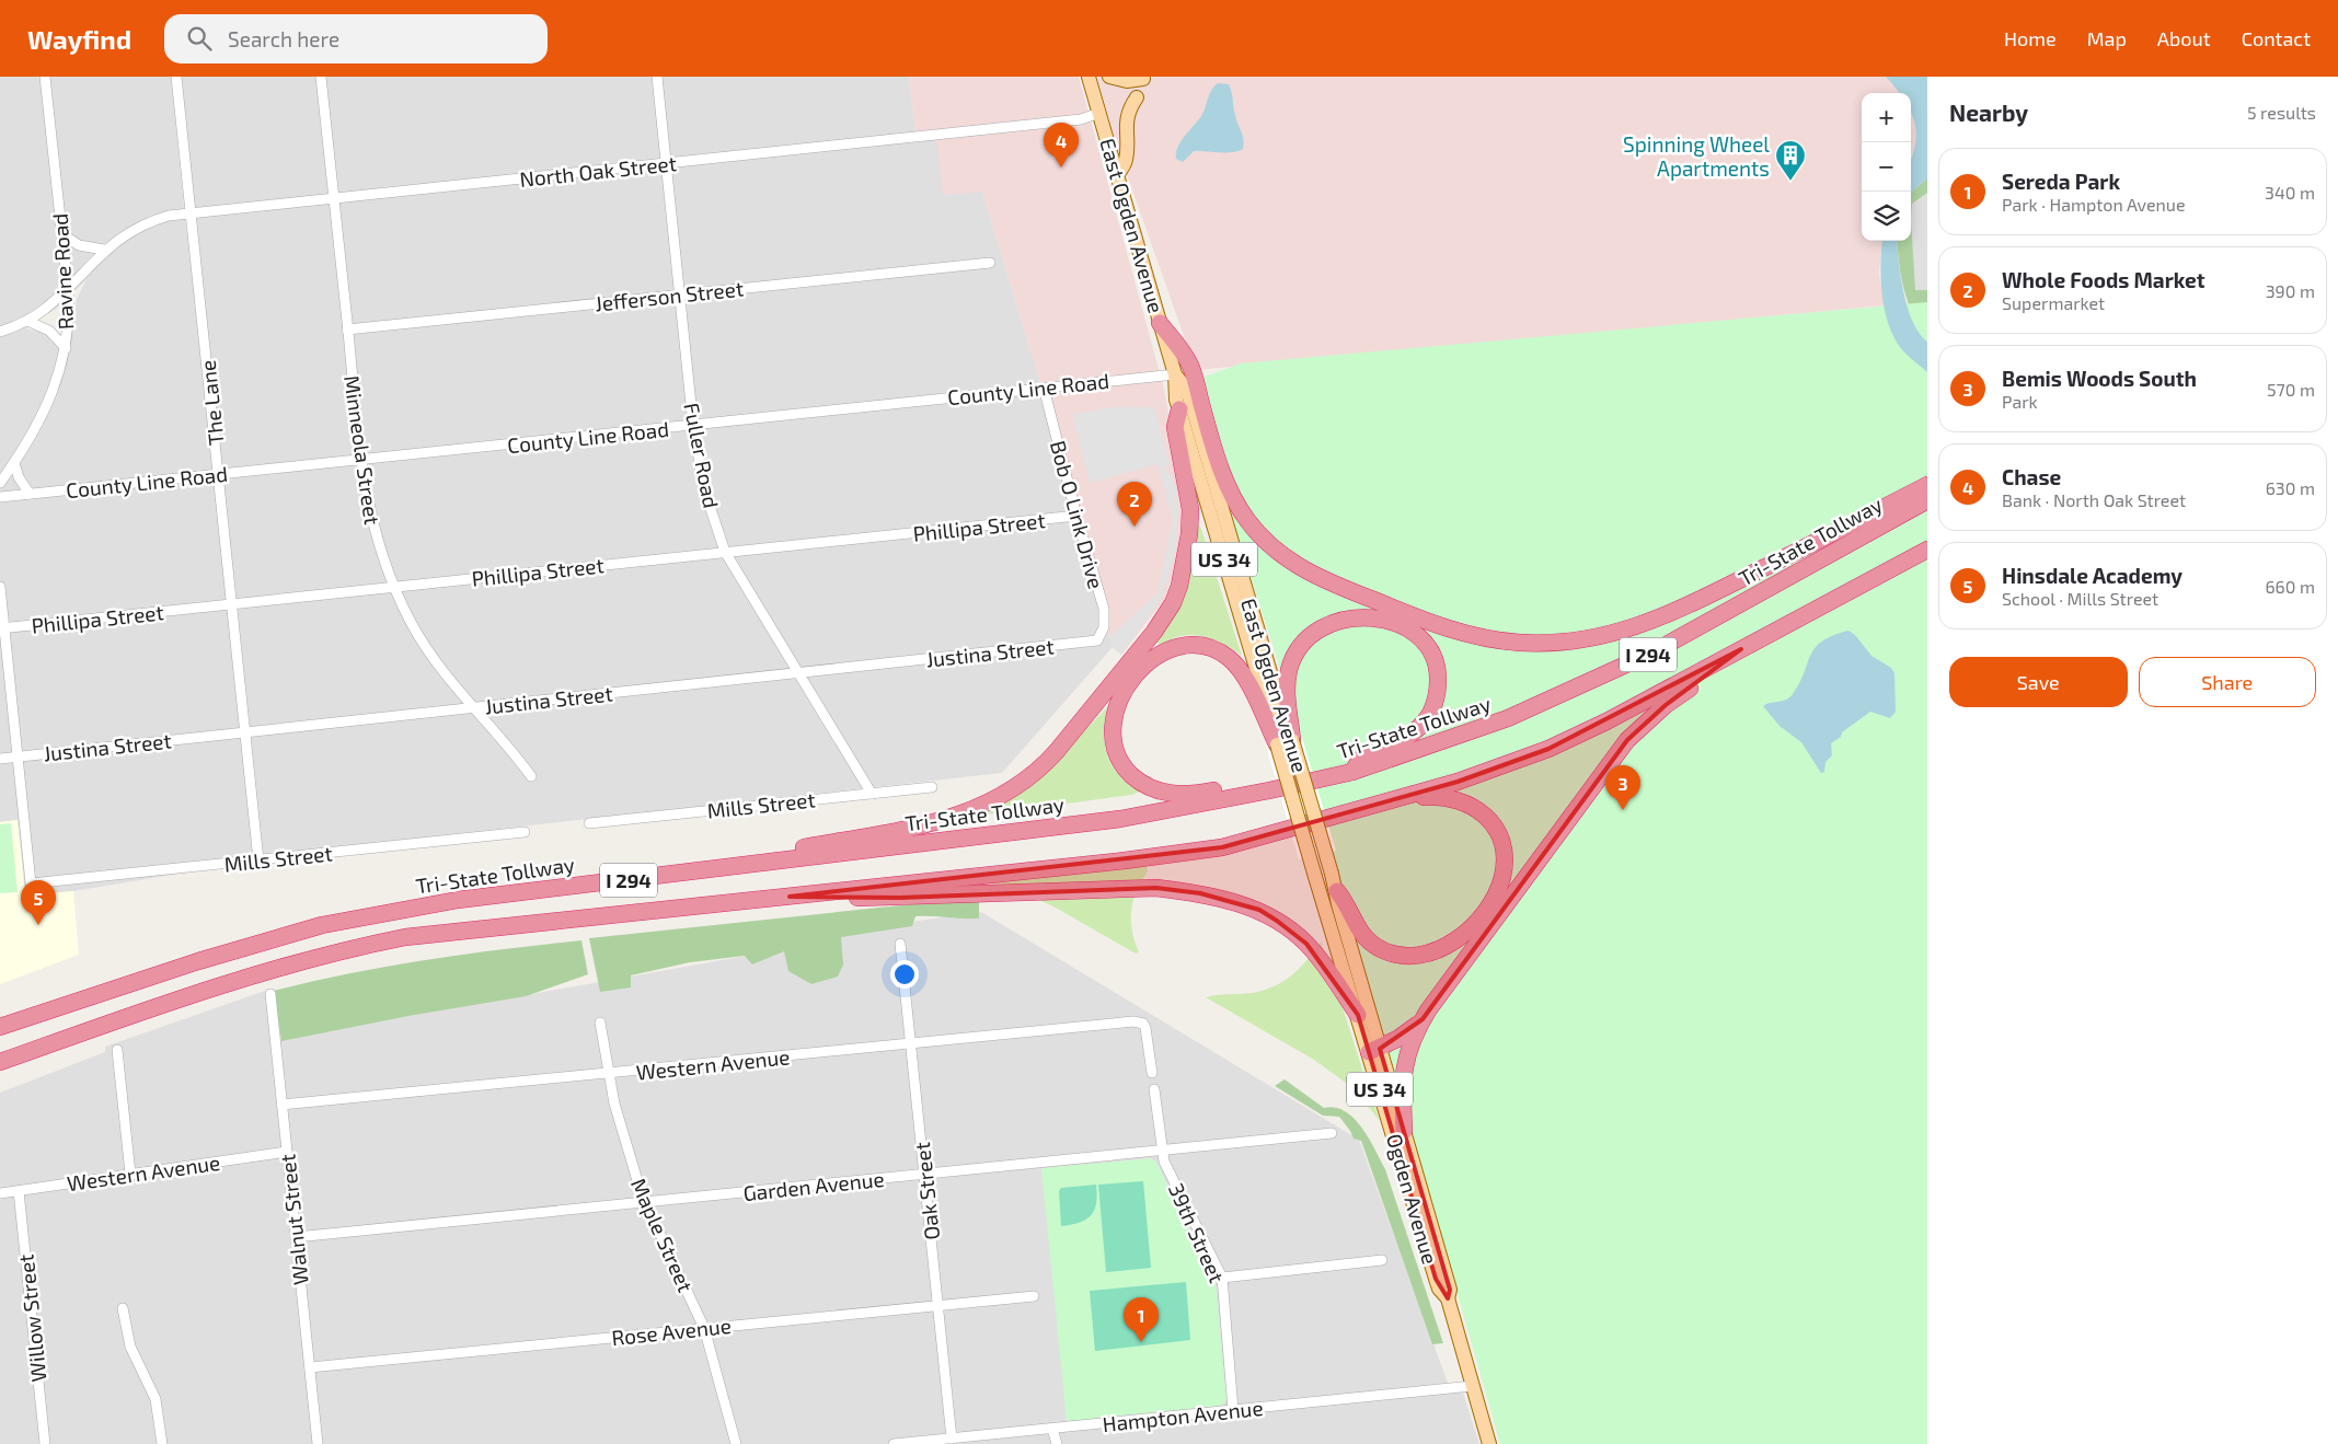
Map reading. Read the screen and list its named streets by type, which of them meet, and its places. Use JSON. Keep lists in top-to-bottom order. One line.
{"streets":{"highway":["Tri-State Tollway","I 294"],"main road":["East Ogden Avenue","US 34","Ogden Avenue"],"street":["North Oak Street","Ravine Road","Jefferson Street","County Line Road","The Lane","Minneola Street","Fuller Road","Bob O Link Drive","Phillipa Street","Justina Street","Mills Street","Western Avenue","Garden Avenue","Oak Street","Walnut Street","39th Street","Maple Street","Willow Street","Rose Avenue","Hampton Avenue"]},"crossings":[["North Oak Street","East Ogden Avenue"],["North Oak Street","Ravine Road"],["North Oak Street","The Lane"],["North Oak Street","Minneola Street"],["North Oak Street","Fuller Road"],["East Ogden Avenue","County Line Road"],["East Ogden Avenue","Ogden Avenue"],["Jefferson Street","Minneola Street"],["Jefferson Street","Fuller Road"],["County Line Road","The Lane"],["County Line Road","Minneola Street"],["County Line Road","Fuller Road"],["County Line Road","Bob O Link Drive"],["The Lane","Phillipa Street"],["The Lane","Justina Street"],["The Lane","Mills Street"],["Minneola Street","Phillipa Street"],["Minneola Street","Justina Street"],["Fuller Road","Phillipa Street"],["Fuller Road","Justina Street"],["Fuller Road","Mills Street"],["Bob O Link Drive","Phillipa Street"],["Bob O Link Drive","Justina Street"],["Justina Street","Mills Street"],["Western Avenue","Oak Street"],["Western Avenue","Walnut Street"],["Western Avenue","Maple Street"],["Western Avenue","Willow Street"],["Garden Avenue","Oak Street"],["Garden Avenue","Walnut Street"],["Garden Avenue","39th Street"],["Garden Avenue","Maple Street"],["Oak Street","Rose Avenue"],["Oak Street","Hampton Avenue"],["Ogden Avenue","Hampton Avenue"],["Walnut Street","Rose Avenue"],["39th Street","Hampton Avenue"],["Maple Street","Rose Avenue"]],"places":{"building":["Spinning Wheel Apartments"]},"page":{"header":"Wayfind","search":"Search here","nav":["Home","Map","About","Contact"],"heading":["Nearby","5 results"],"map_buttons":["+","−"],"pins":["4","2","3","5","1"],"list":[{"mark":"1","name":"Sereda Park","note":"Park · Hampton Avenue","value":"340 m"},{"mark":"2","name":"Whole Foods Market","note":"Supermarket","value":"390 m"},{"mark":"3","name":"Bemis Woods South","note":"Park","value":"570 m"},{"mark":"4","name":"Chase","note":"Bank · North Oak Street","value":"630 m"},{"mark":"5","name":"Hinsdale Academy","note":"School · Mills Street","value":"660 m"}],"buttons":["Save","Share"]}}
